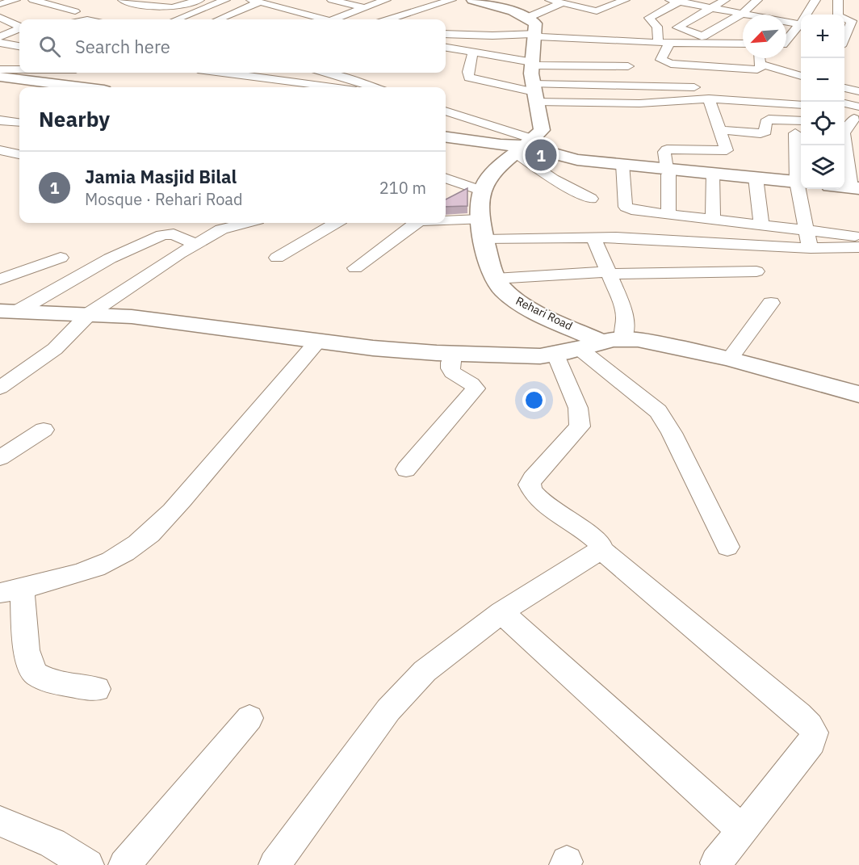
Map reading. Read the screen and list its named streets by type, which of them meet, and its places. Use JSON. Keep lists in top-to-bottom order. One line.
{"streets":{"main road":["Rehari Road"]},"north":"bottom left","page":{"map_buttons":["+","−"],"search":"Search here","heading":"Nearby","pins":"1","list":[{"mark":"1","name":"Jamia Masjid Bilal","note":"Mosque · Rehari Road","value":"210 m"}]}}
